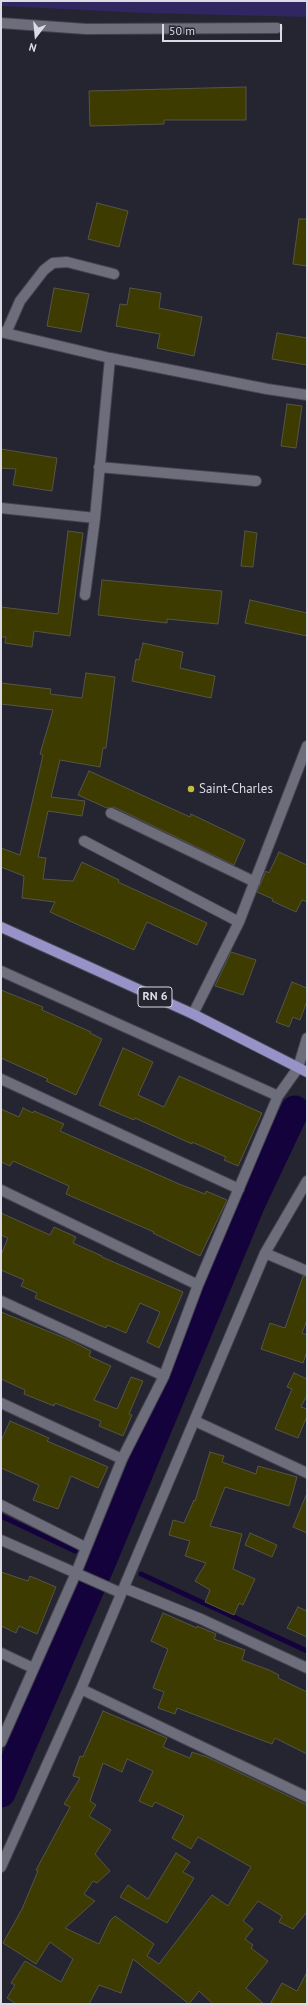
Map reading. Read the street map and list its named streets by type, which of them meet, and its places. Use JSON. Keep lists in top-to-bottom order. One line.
{"streets":{"main road":["RN 6"]},"places":["Saint-Charles"],"scale_bar":"50 m","north":"bottom"}
